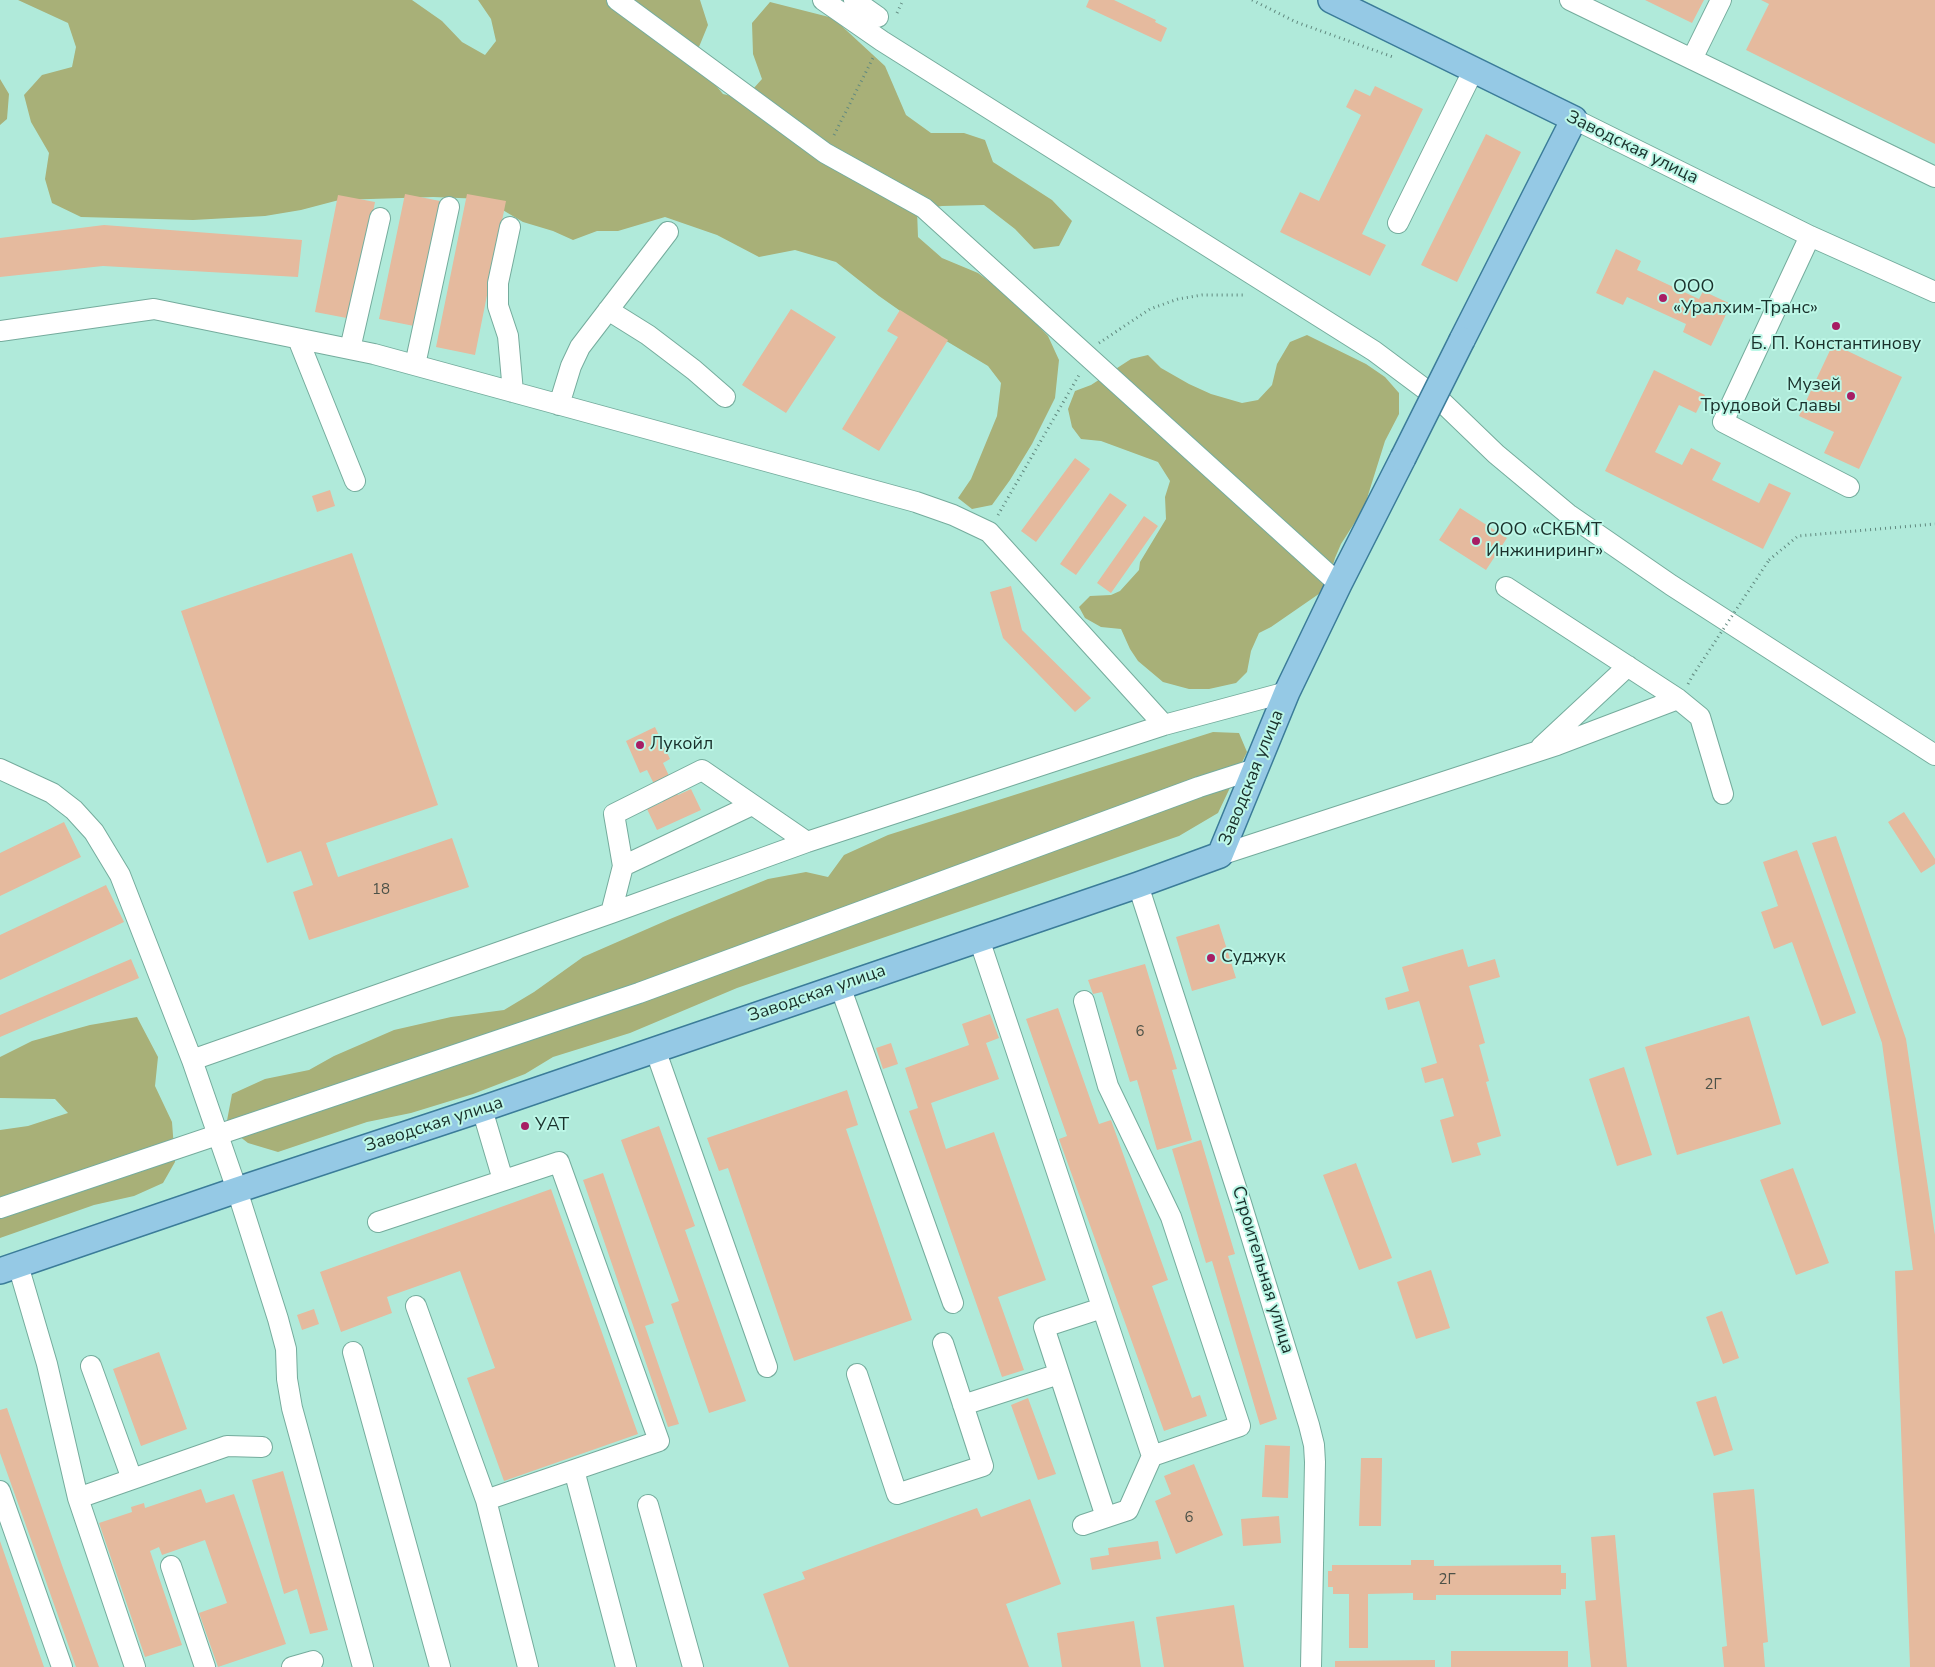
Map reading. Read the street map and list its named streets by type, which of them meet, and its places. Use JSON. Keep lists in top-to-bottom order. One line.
{"streets":{"main road":["Заводская улица"],"street":["Строительная улица"]},"crossings":[["Заводская улица","Строительная улица"]],"places":["ООО «Уралхим-Транс»","Б. П. Константинову","Музей Трудовой Славы","ООО «СКБМТ Инжиниринг»","Лукойл","Суджук","УАТ"],"house_numbers":["18","6","2Г","6","2Г"]}
